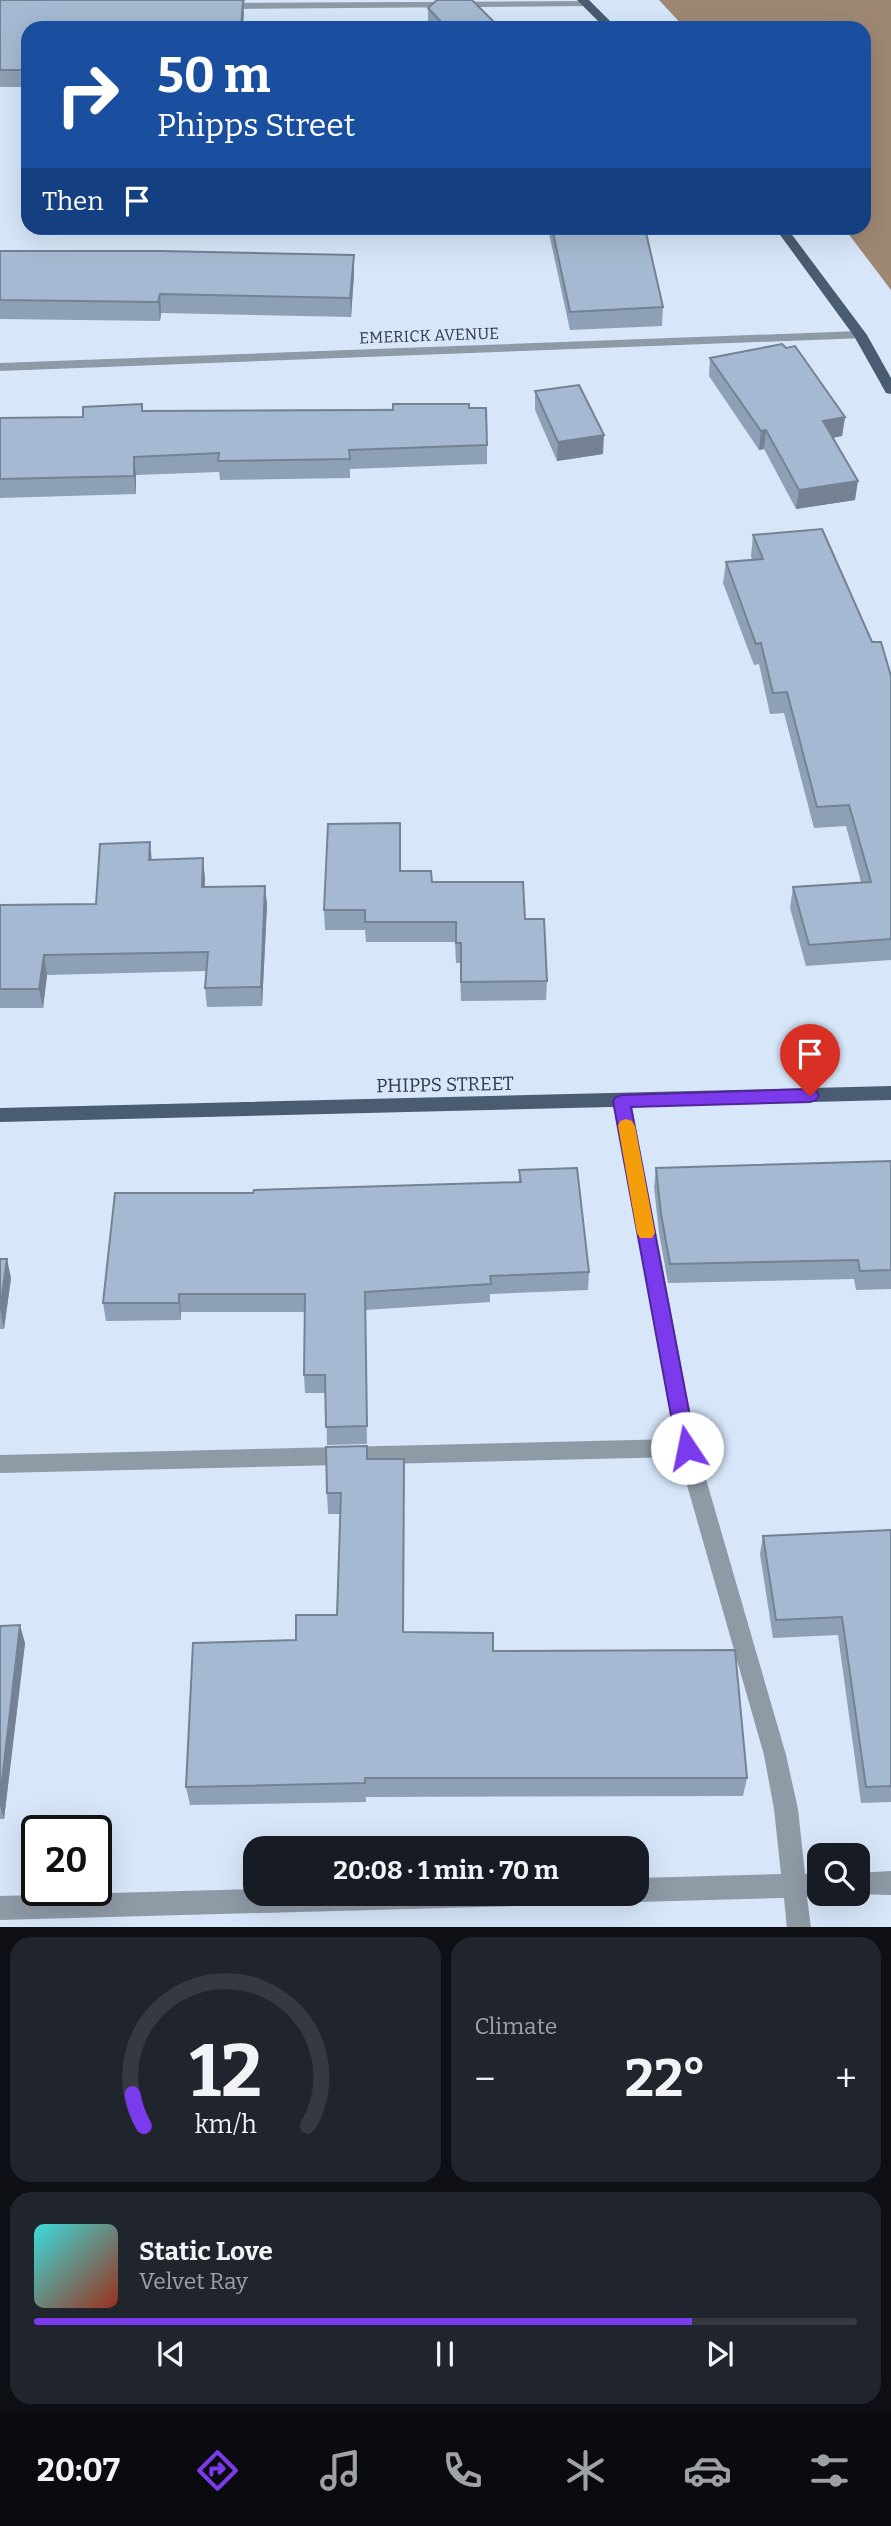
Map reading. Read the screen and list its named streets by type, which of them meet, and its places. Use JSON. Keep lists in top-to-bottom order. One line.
{"streets":{"main road":["PHIPPS STREET"],"street":["EMERICK AVENUE"]},"page":{"turn":["50 m","Phipps Street"],"then":"Then","limit":"20","trip":"20:08 · 1 min · 70 m","tile":"Climate","heat":["−","22°","+"],"song":["Static Love","Velvet Ray"],"tabs":"20:07","gauge":["12","km/h"]}}
